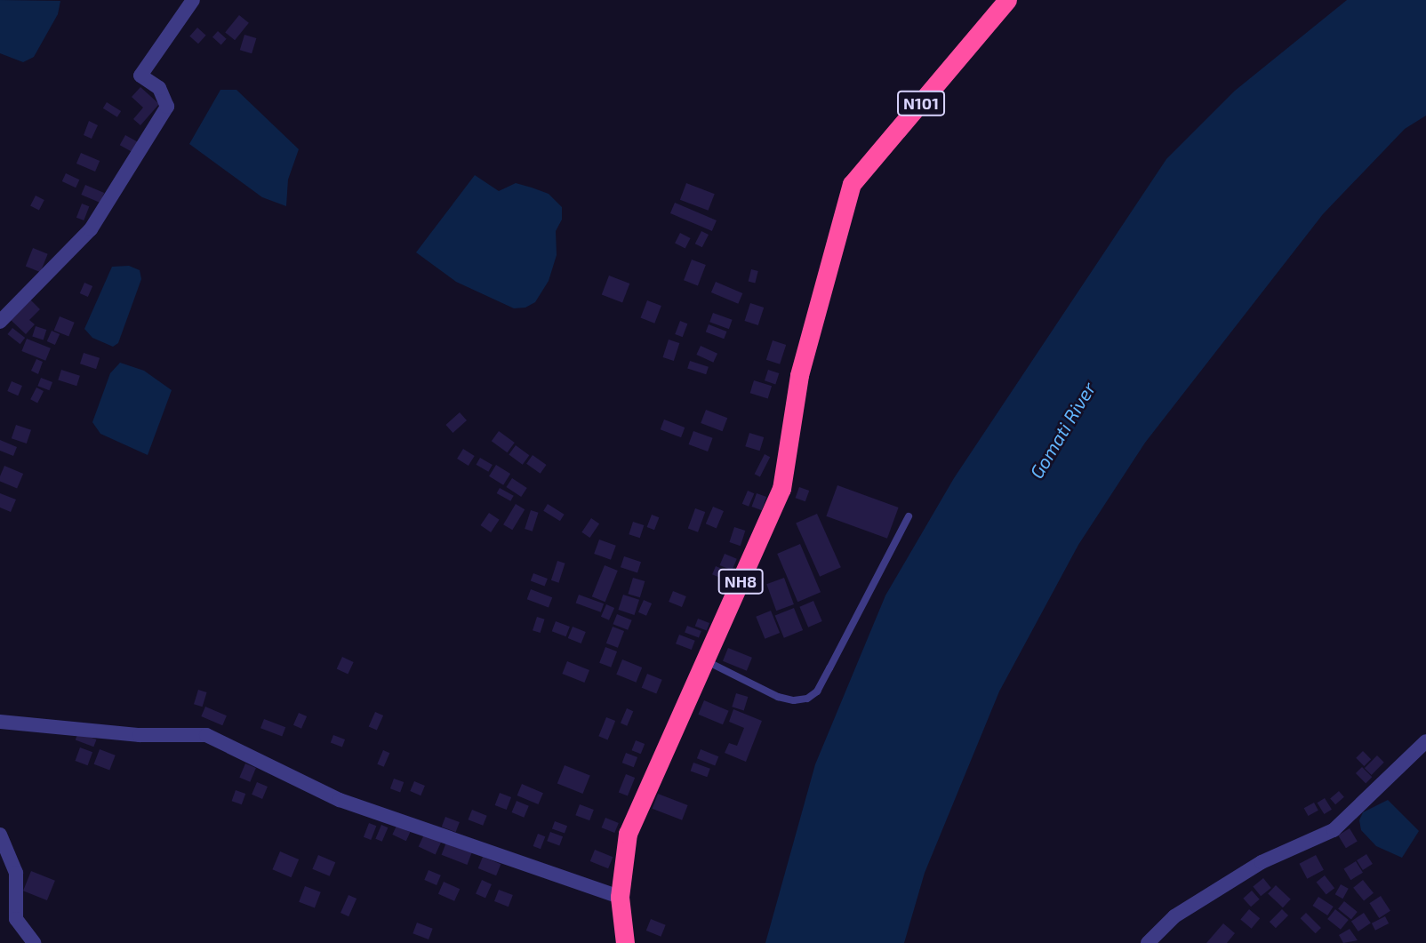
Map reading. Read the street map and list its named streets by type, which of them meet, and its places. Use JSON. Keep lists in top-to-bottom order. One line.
{"streets":{"highway":["N101","NH8"]},"crossings":[["N101","NH8"]],"water":["Gomati River"]}
